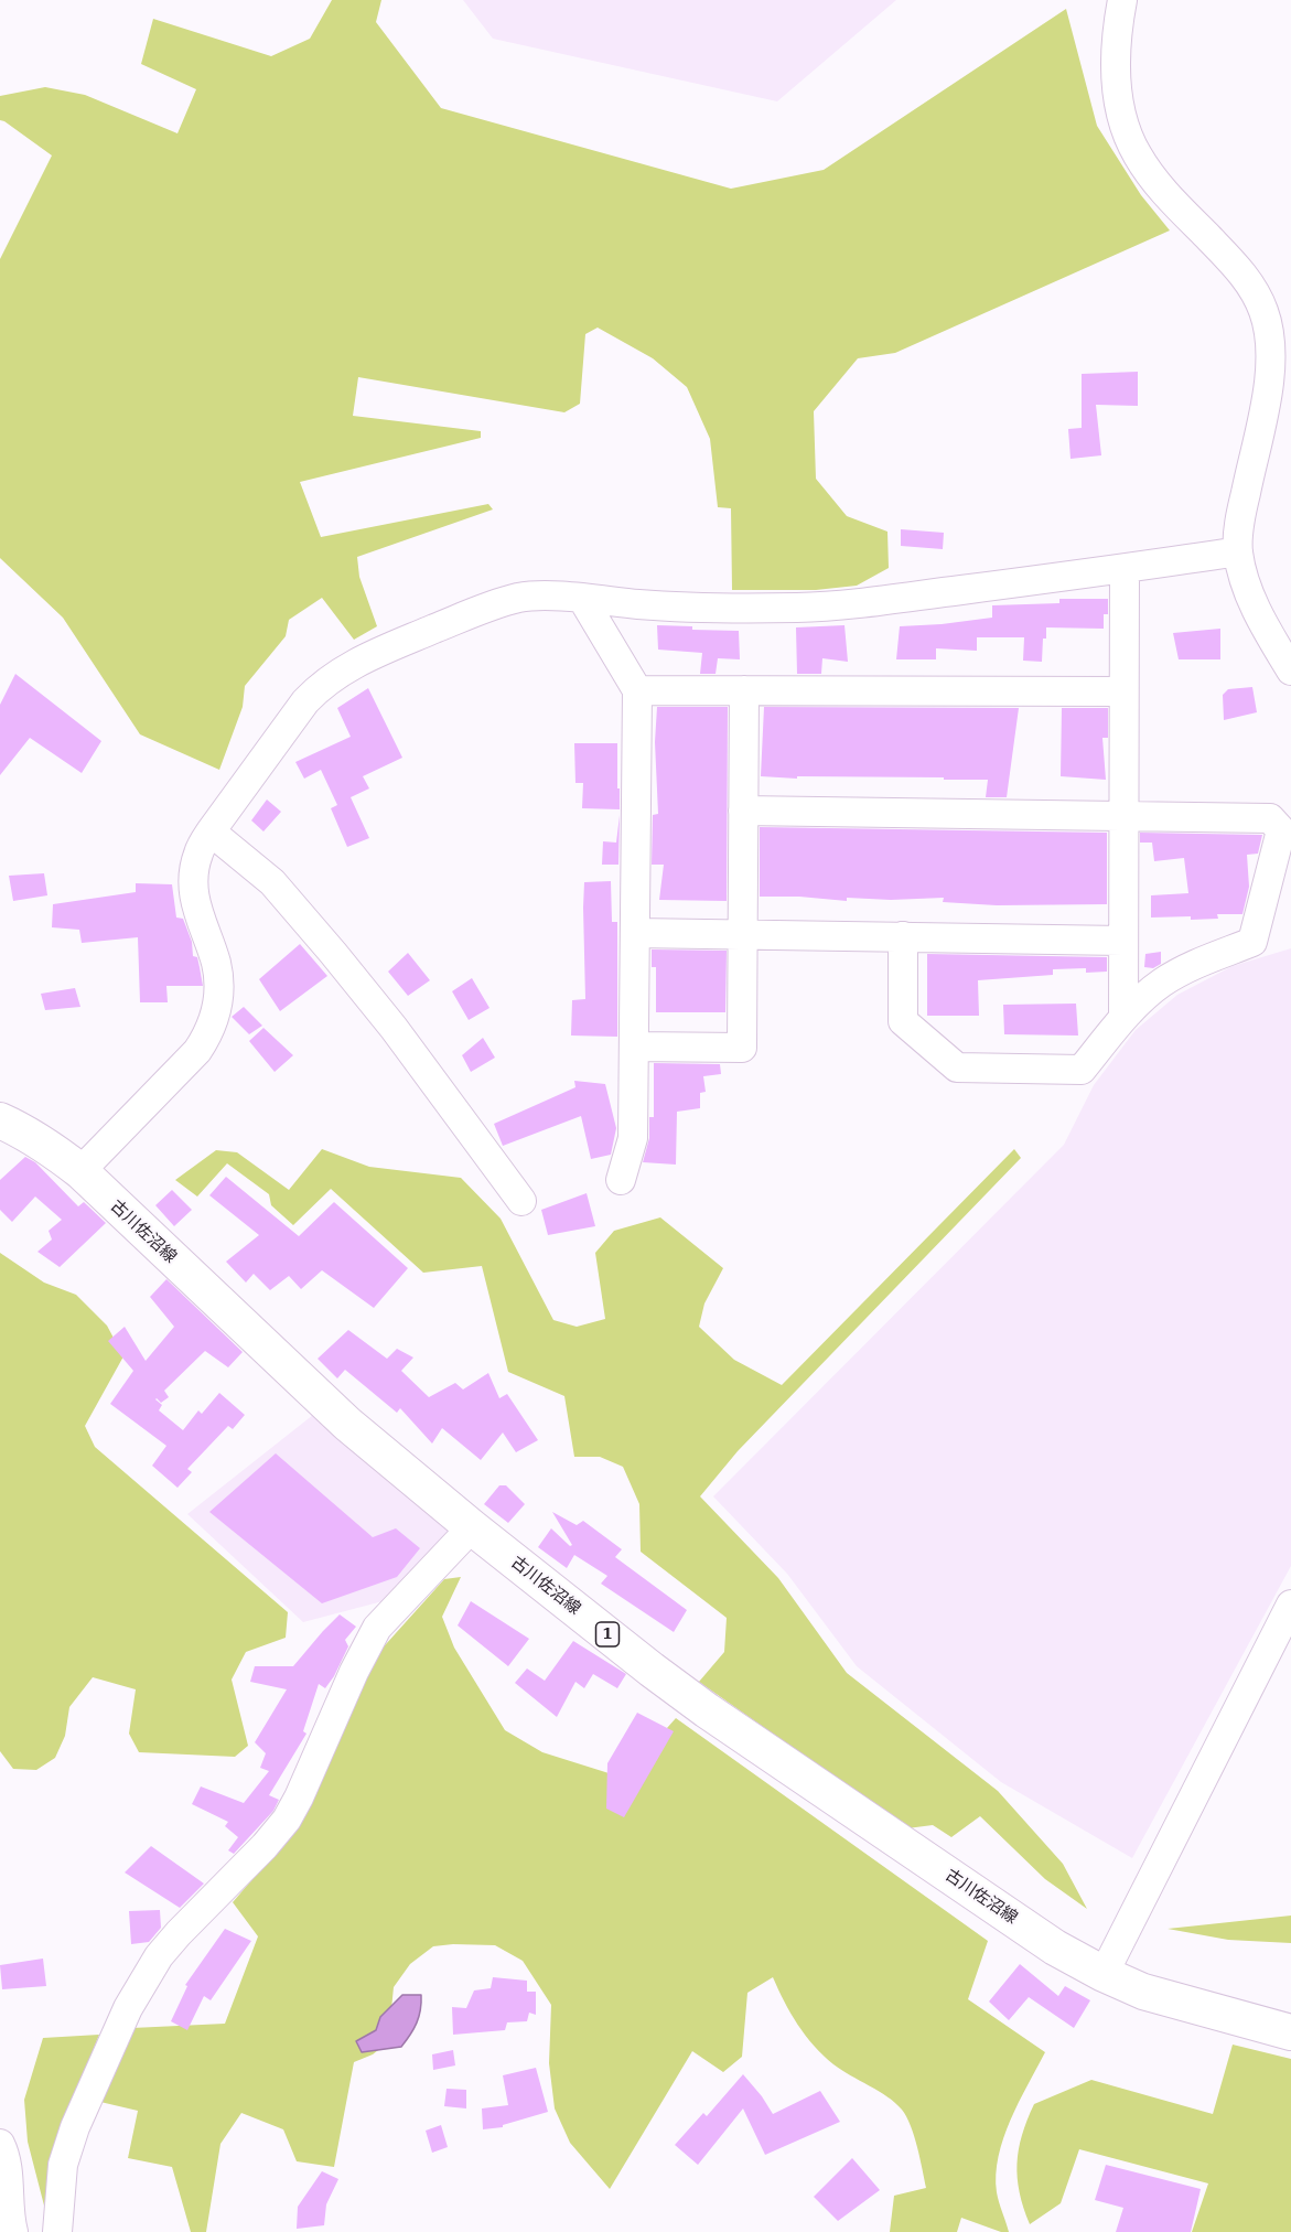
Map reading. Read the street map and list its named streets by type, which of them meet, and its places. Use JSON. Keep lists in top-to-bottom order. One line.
{"streets":{"main road":["古川佐沼線","1"]}}
